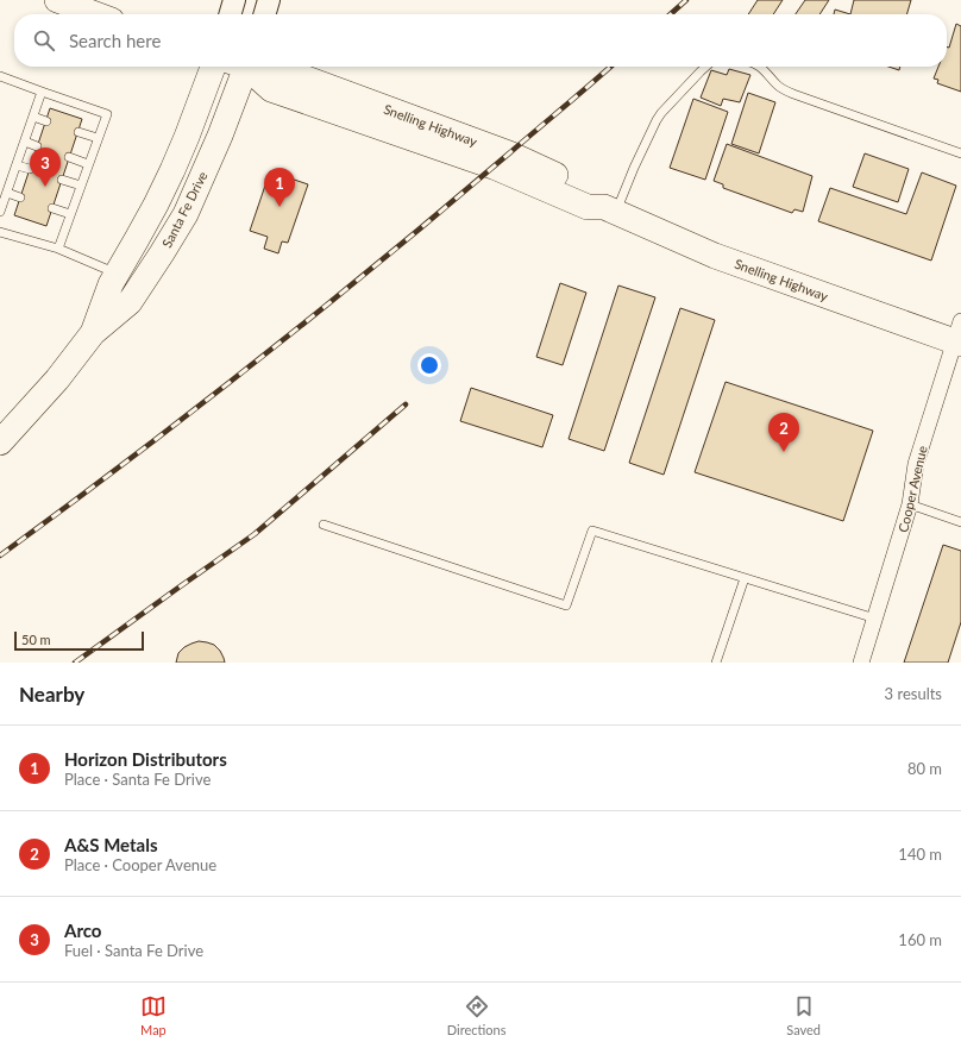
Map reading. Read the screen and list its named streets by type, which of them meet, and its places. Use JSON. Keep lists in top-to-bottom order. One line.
{"streets":{"main road":["Snelling Highway","Santa Fe Drive"],"street":["Cooper Avenue"]},"crossings":[["Snelling Highway","Cooper Avenue"]],"scale_bar":"50 m","page":{"search":"Search here","pins":["3","1","2"],"scale":"50 m","heading":["Nearby","3 results"],"list":[{"mark":"1","name":"Horizon Distributors","note":"Place · Santa Fe Drive","value":"80 m"},{"mark":"2","name":"A&S Metals","note":"Place · Cooper Avenue","value":"140 m"},{"mark":"3","name":"Arco","note":"Fuel · Santa Fe Drive","value":"160 m"}],"nav":["Map","Directions","Saved"]}}
